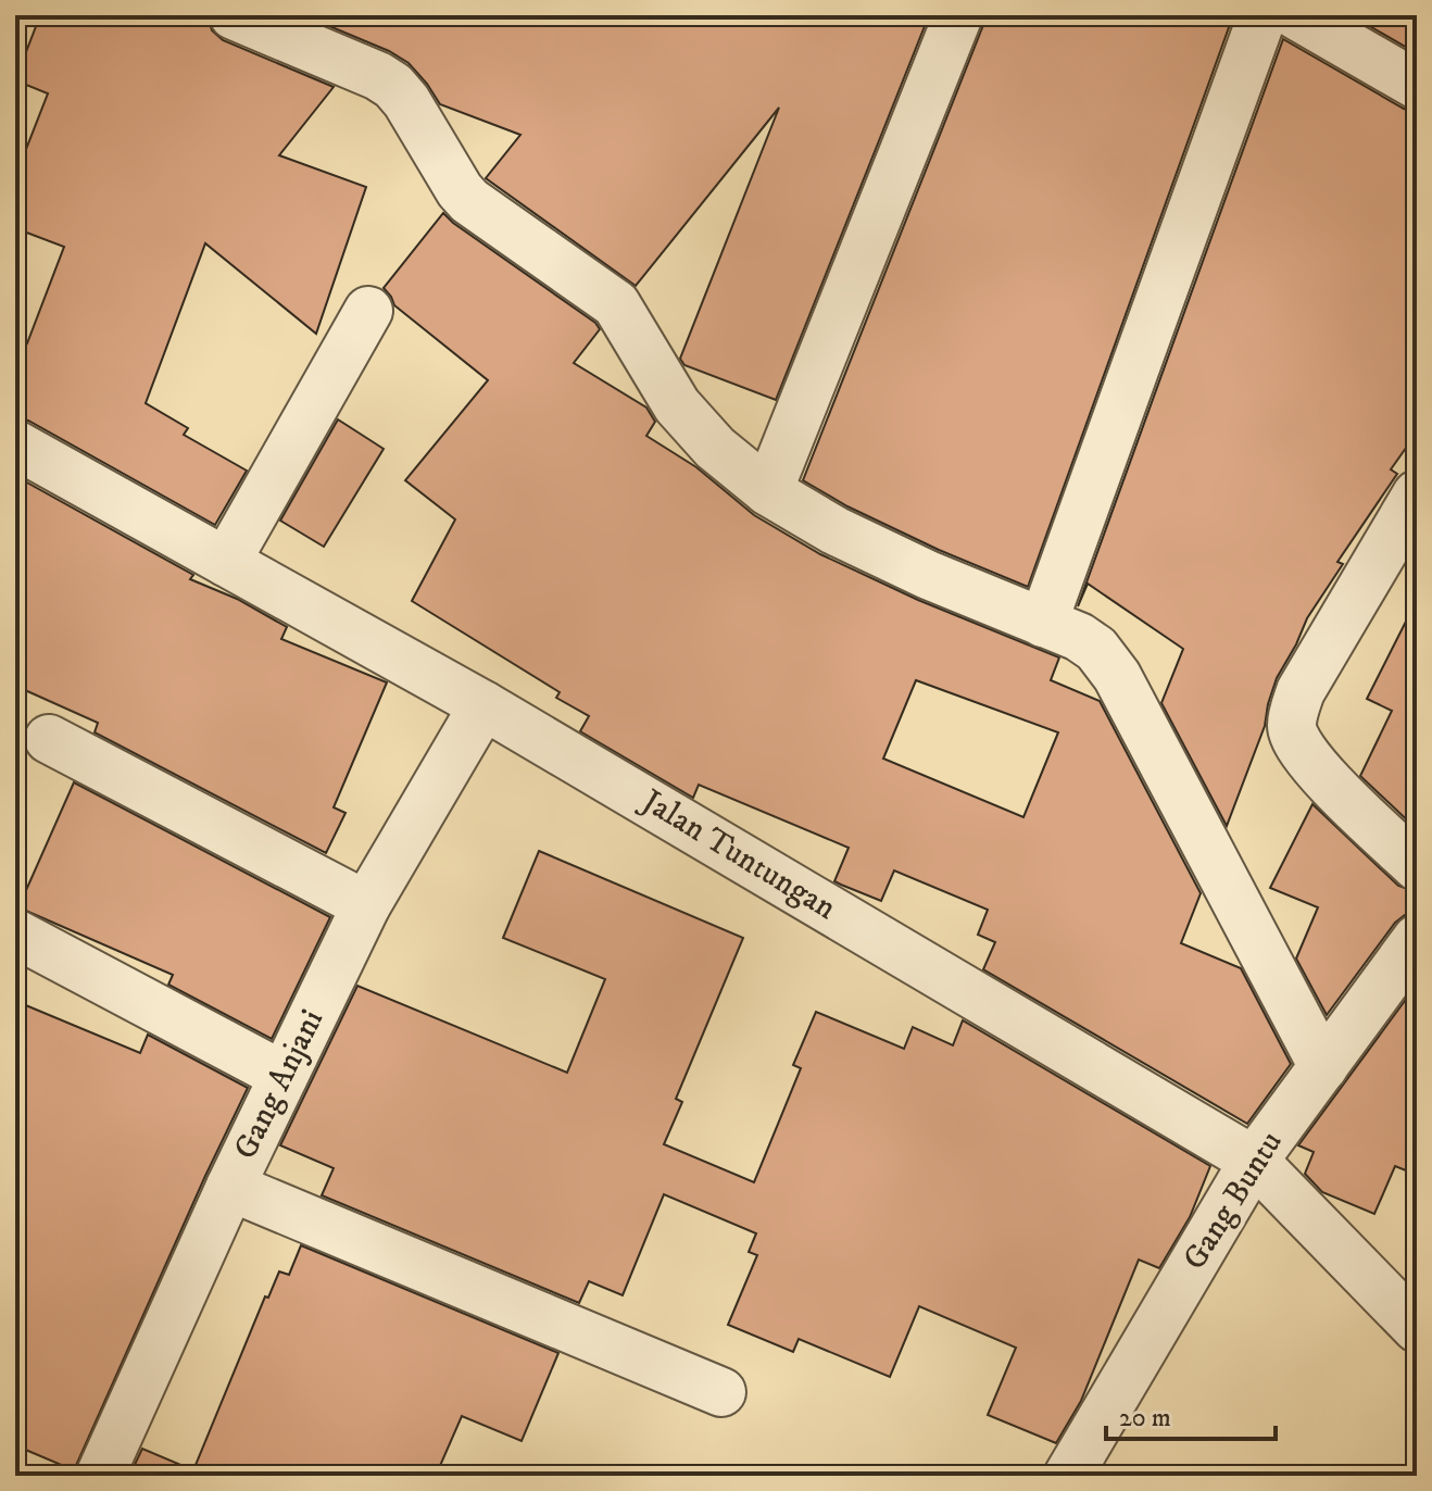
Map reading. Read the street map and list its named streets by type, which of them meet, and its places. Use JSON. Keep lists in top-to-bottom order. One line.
{"streets":{"street":["Jalan Tuntungan","Gang Anjani","Gang Buntu"]},"crossings":[["Jalan Tuntungan","Gang Anjani"],["Jalan Tuntungan","Gang Buntu"]],"scale_bar":"20 m"}
